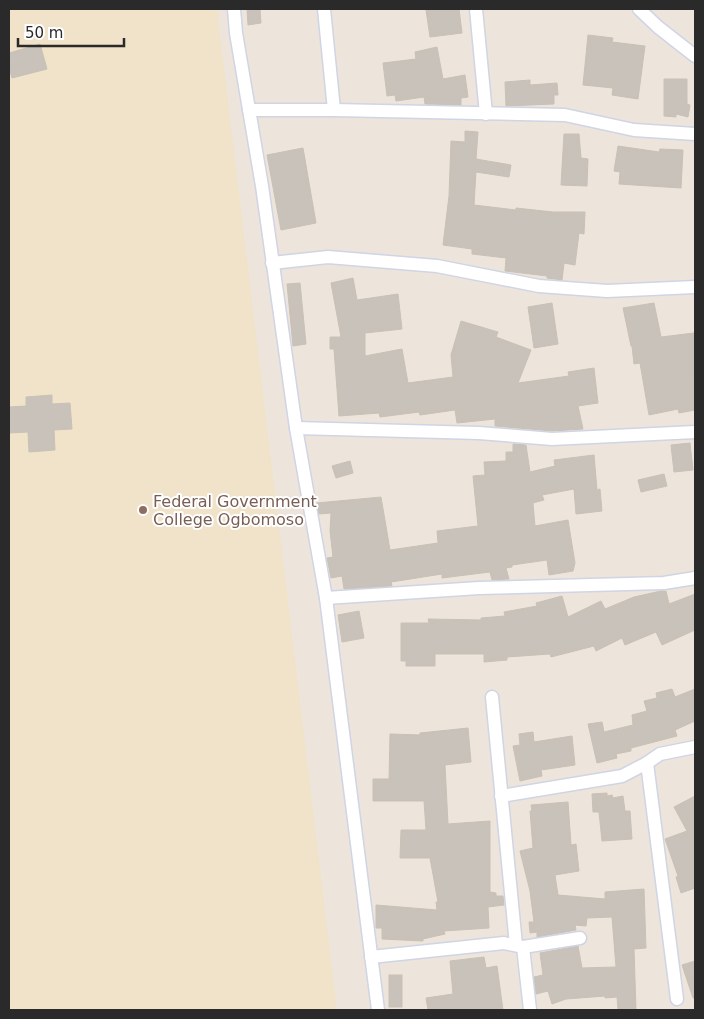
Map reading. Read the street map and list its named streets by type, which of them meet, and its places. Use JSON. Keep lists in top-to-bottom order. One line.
{"places":["Federal Government College Ogbomoso"],"scale_bar":"50 m"}
